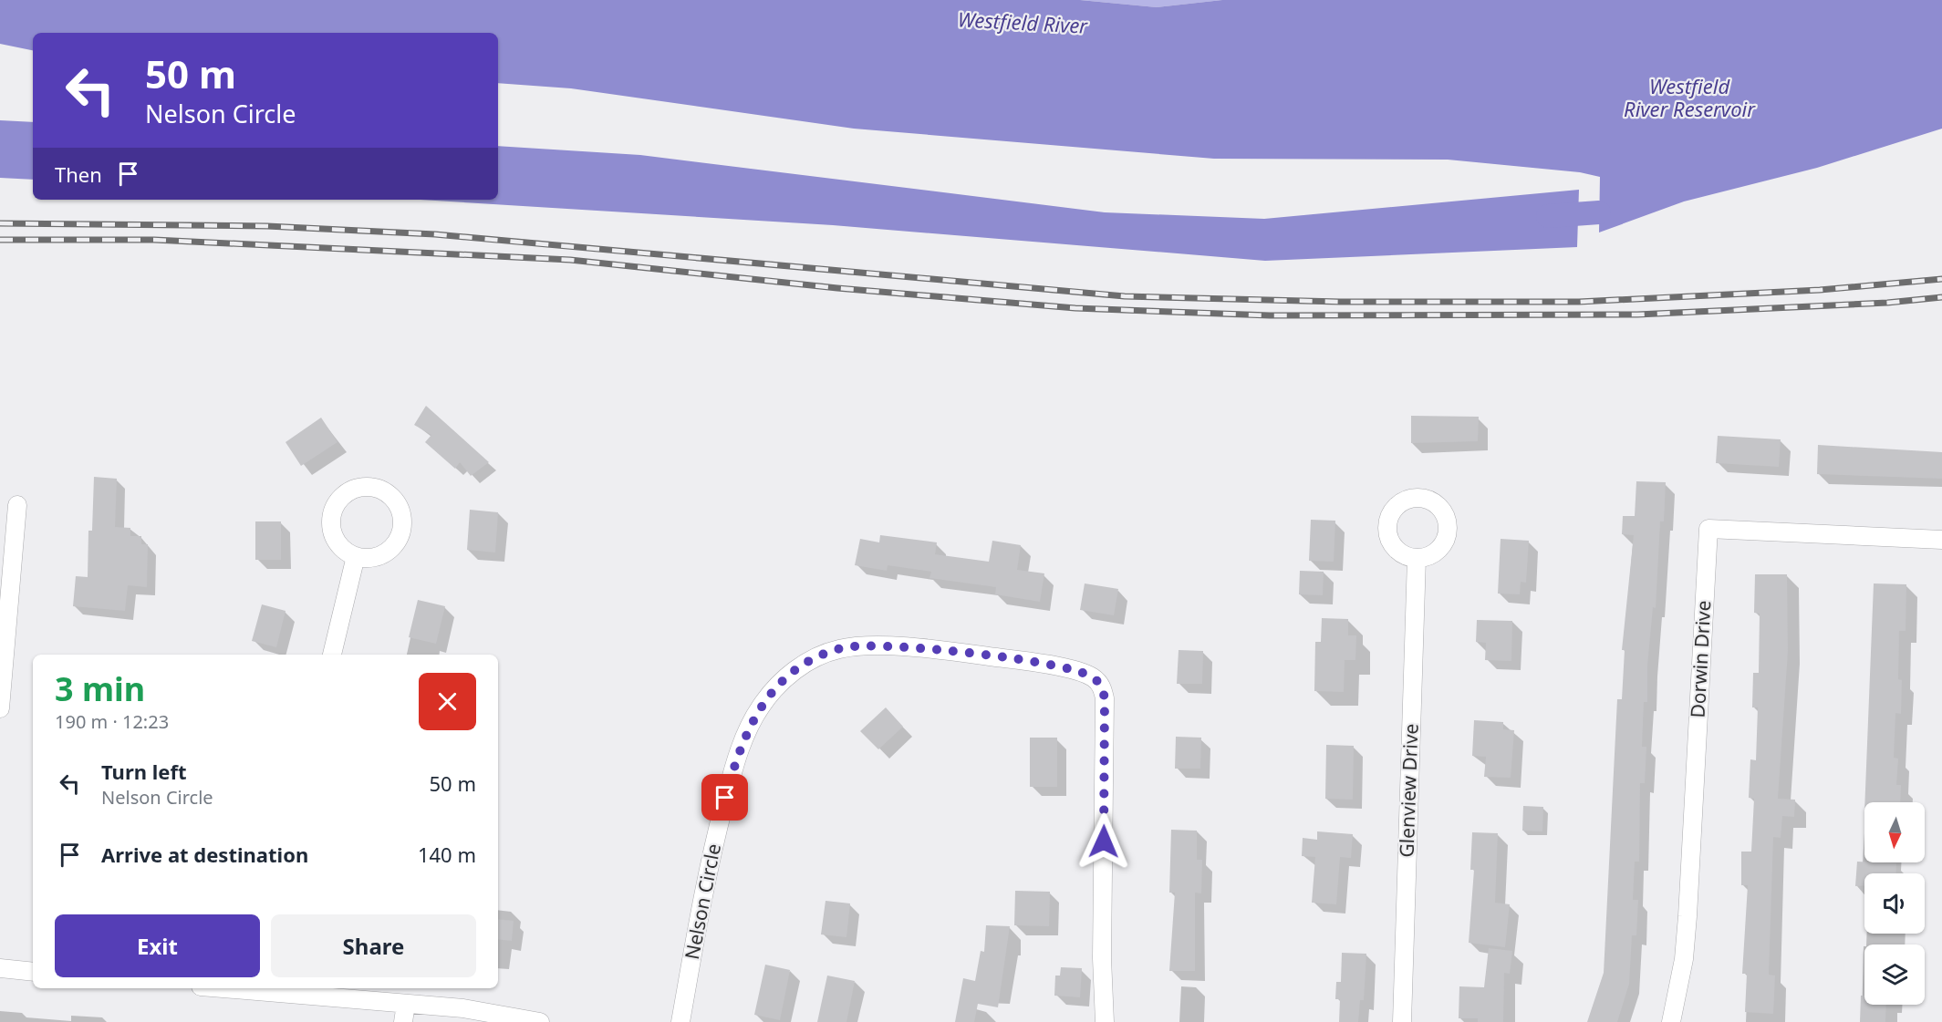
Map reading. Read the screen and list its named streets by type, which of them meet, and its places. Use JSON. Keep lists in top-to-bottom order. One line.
{"streets":{"street":["Dorwin Drive","Glenview Drive","Nelson Circle"]},"water":["Westfield River","Westfield River Reservoir"],"north":"bottom","page":{"turn":["50 m","Nelson Circle"],"then":"Then","heading":["3 min","190 m · 12:23"],"list":[{"name":"Turn left","note":"Nelson Circle","value":"50 m"},{"name":"Arrive at destination","value":"140 m"}],"buttons":["Exit","Share"]}}
